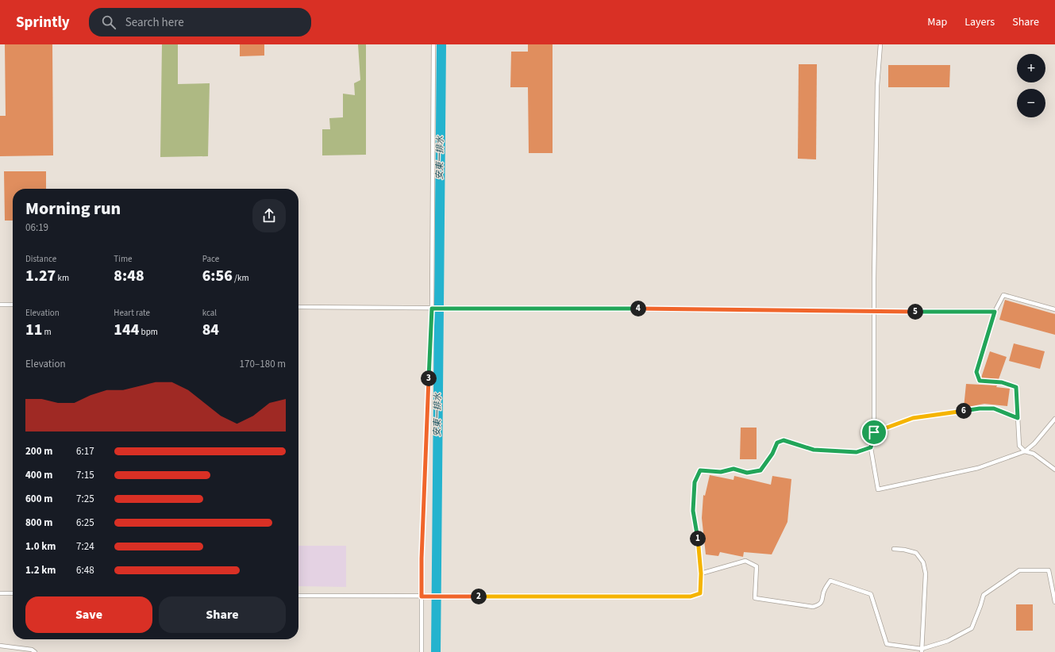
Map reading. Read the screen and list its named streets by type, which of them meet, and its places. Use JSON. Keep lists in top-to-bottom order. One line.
{"water":["安東一排水"],"page":{"header":"Sprintly","search":"Search here","nav":["Map","Layers","Share"],"map_buttons":["+","−"],"heading":["Morning run","06:19"],"stats":[["Distance","1.27 km"],["Time","8:48"],["Pace","6:56 /km"],["Elevation","11 m"],["Heart rate","144 bpm"],["kcal","84"]],"pins":["4","5","3","6","1","2"],"chart":["Elevation","170–180 m"],"list":[{"name":"200 m","note":"6:17"},{"name":"400 m","note":"7:15"},{"name":"600 m","note":"7:25"},{"name":"800 m","note":"6:25"},{"name":"1.0 km","note":"7:24"},{"name":"1.2 km","note":"6:48"}],"buttons":["Save","Share"]}}
